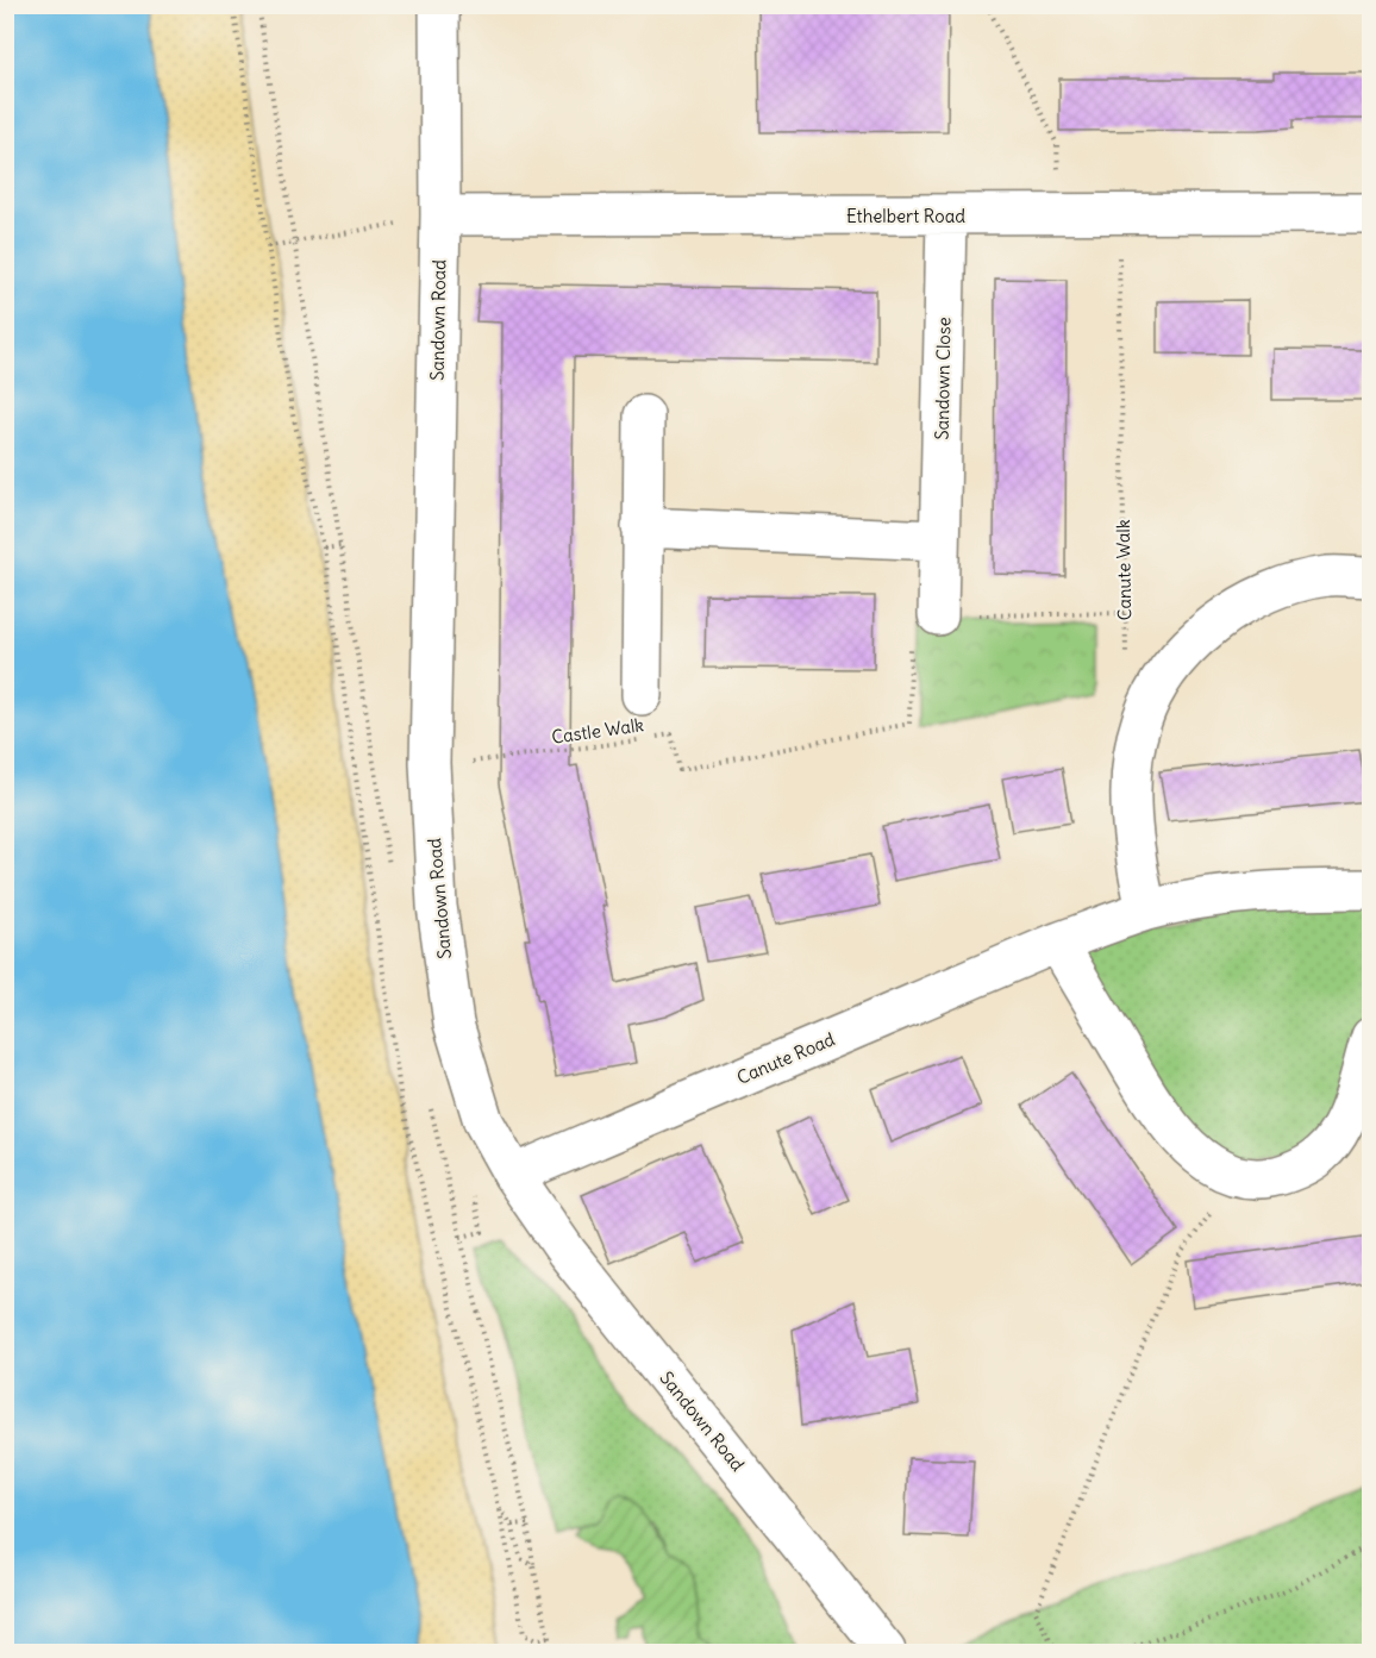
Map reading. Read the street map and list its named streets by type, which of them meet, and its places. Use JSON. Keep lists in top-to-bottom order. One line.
{"streets":{"street":["Ethelbert Road","Sandown Road","Sandown Close","Canute Road"],"path":["Canute Walk","Castle Walk"]},"crossings":[["Ethelbert Road","Sandown Road"],["Ethelbert Road","Sandown Close"],["Ethelbert Road","Canute Walk"],["Sandown Road","Castle Walk"],["Sandown Road","Canute Road"],["Sandown Close","Castle Walk"]]}
